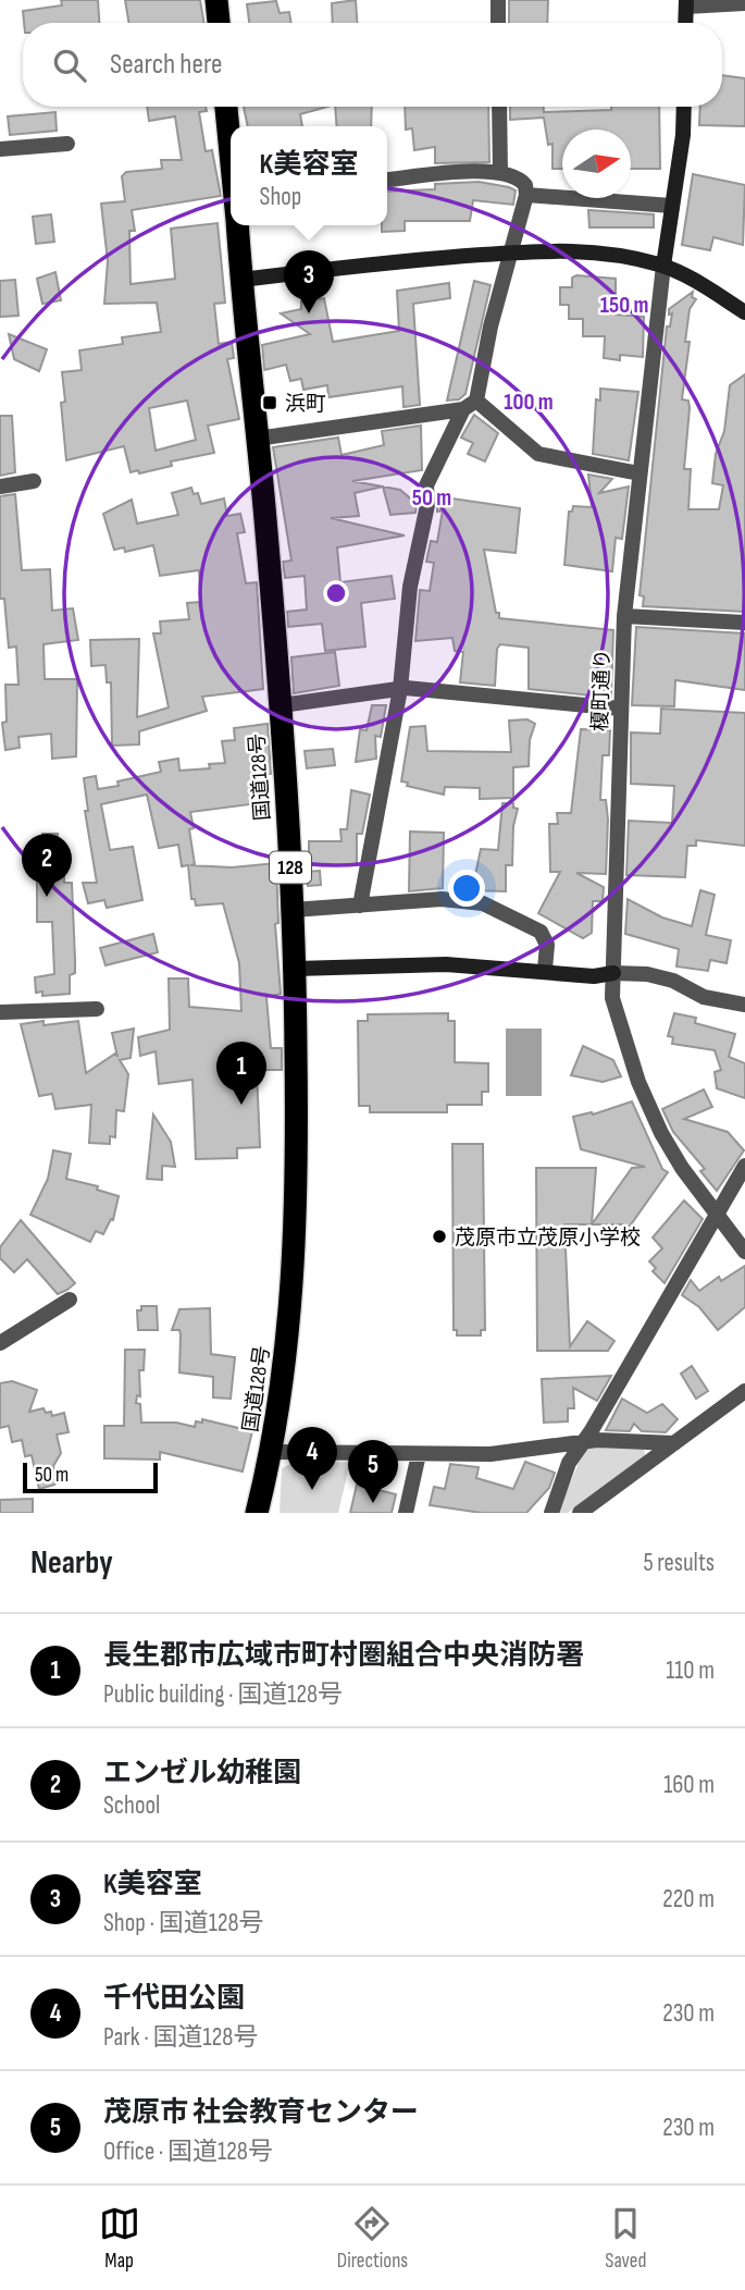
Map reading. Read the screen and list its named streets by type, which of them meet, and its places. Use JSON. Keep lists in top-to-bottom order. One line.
{"streets":{"highway":["国道128号","128"],"street":["榎町通り"]},"places":{"transit":["浜町"],"other":["茂原市立茂原小学校"]},"scale_bar":"50 m","north":"right","page":{"search":"Search here","popup":["K美容室","Shop"],"pins":["3","2","1","4","5"],"scale":"50 m","heading":["Nearby","5 results"],"list":[{"mark":"1","name":"長生郡市広域市町村圏組合中央消防署","note":"Public building · 国道128号","value":"110 m"},{"mark":"2","name":"エンゼル幼稚園","note":"School","value":"160 m"},{"mark":"3","name":"K美容室","note":"Shop · 国道128号","value":"220 m"},{"mark":"4","name":"千代田公園","note":"Park · 国道128号","value":"230 m"},{"mark":"5","name":"茂原市 社会教育センター","note":"Office · 国道128号","value":"230 m"}],"nav":["Map","Directions","Saved"]},"rings":["150 m","100 m","50 m"]}
